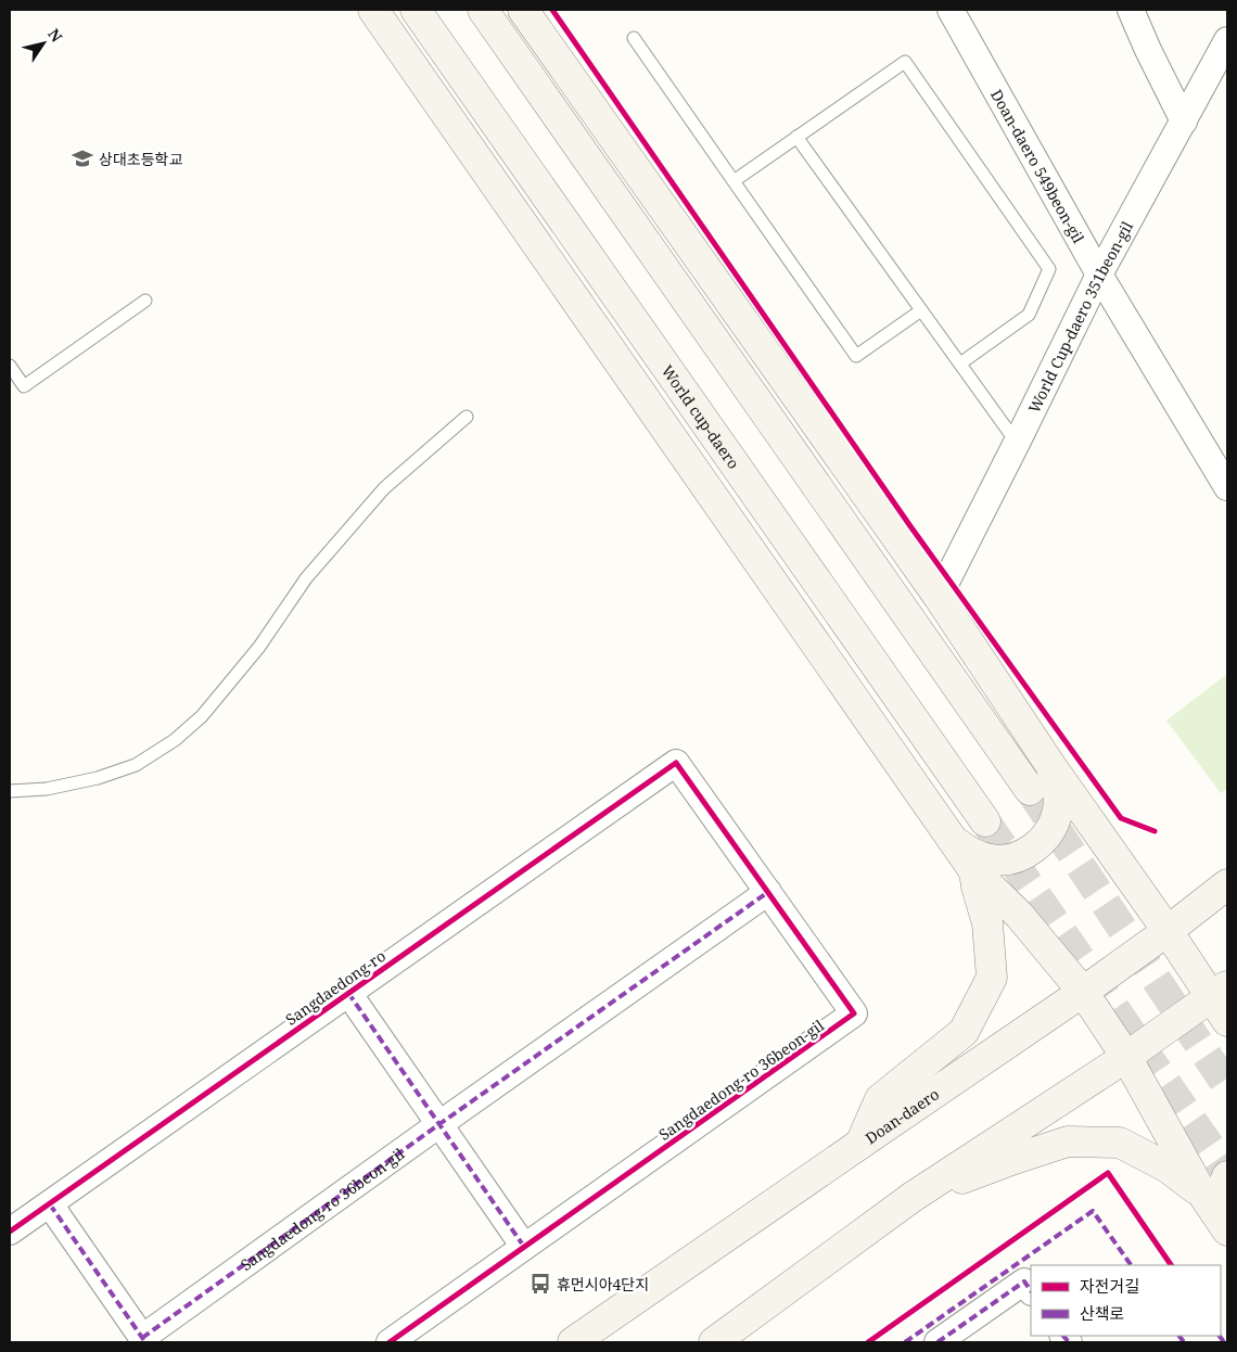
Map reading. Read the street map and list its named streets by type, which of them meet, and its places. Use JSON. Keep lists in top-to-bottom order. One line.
{"streets":{"street":["Doan-daero 549beon-gil","World Cup-daero 351beon-gil","World cup-daero","Sangdaedong-ro","Sangdaedong-ro 36beon-gil","Doan-daero"]},"crossings":[["Doan-daero 549beon-gil","World Cup-daero 351beon-gil"],["Sangdaedong-ro","Sangdaedong-ro 36beon-gil"]],"places":{"school or university":["상대초등학교"],"bus stop":["휴먼시아4단지"]},"legend":["자전거길","산책로"],"north":"top right"}
